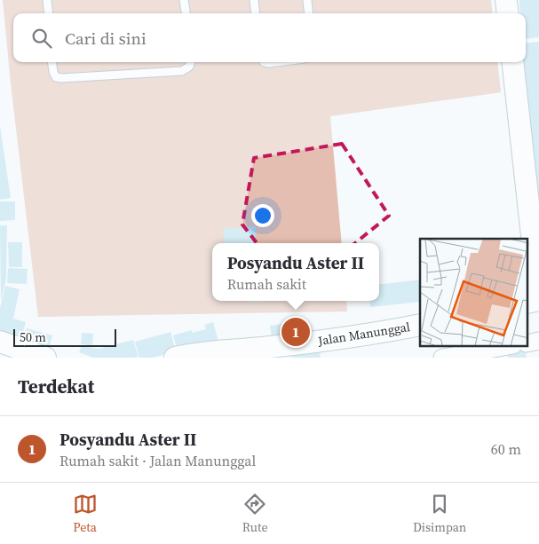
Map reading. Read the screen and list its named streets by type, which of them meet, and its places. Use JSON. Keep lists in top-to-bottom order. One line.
{"streets":{"street":["Jalan Manunggal"]},"scale_bar":"50 m","page":{"search":"Cari di sini","popup":["Posyandu Aster II","Rumah sakit"],"pins":"1","scale":"50 m","heading":"Terdekat","list":[{"mark":"1","name":"Posyandu Aster II","note":"Rumah sakit · Jalan Manunggal","value":"60 m"}],"nav":["Peta","Rute","Disimpan"]}}
